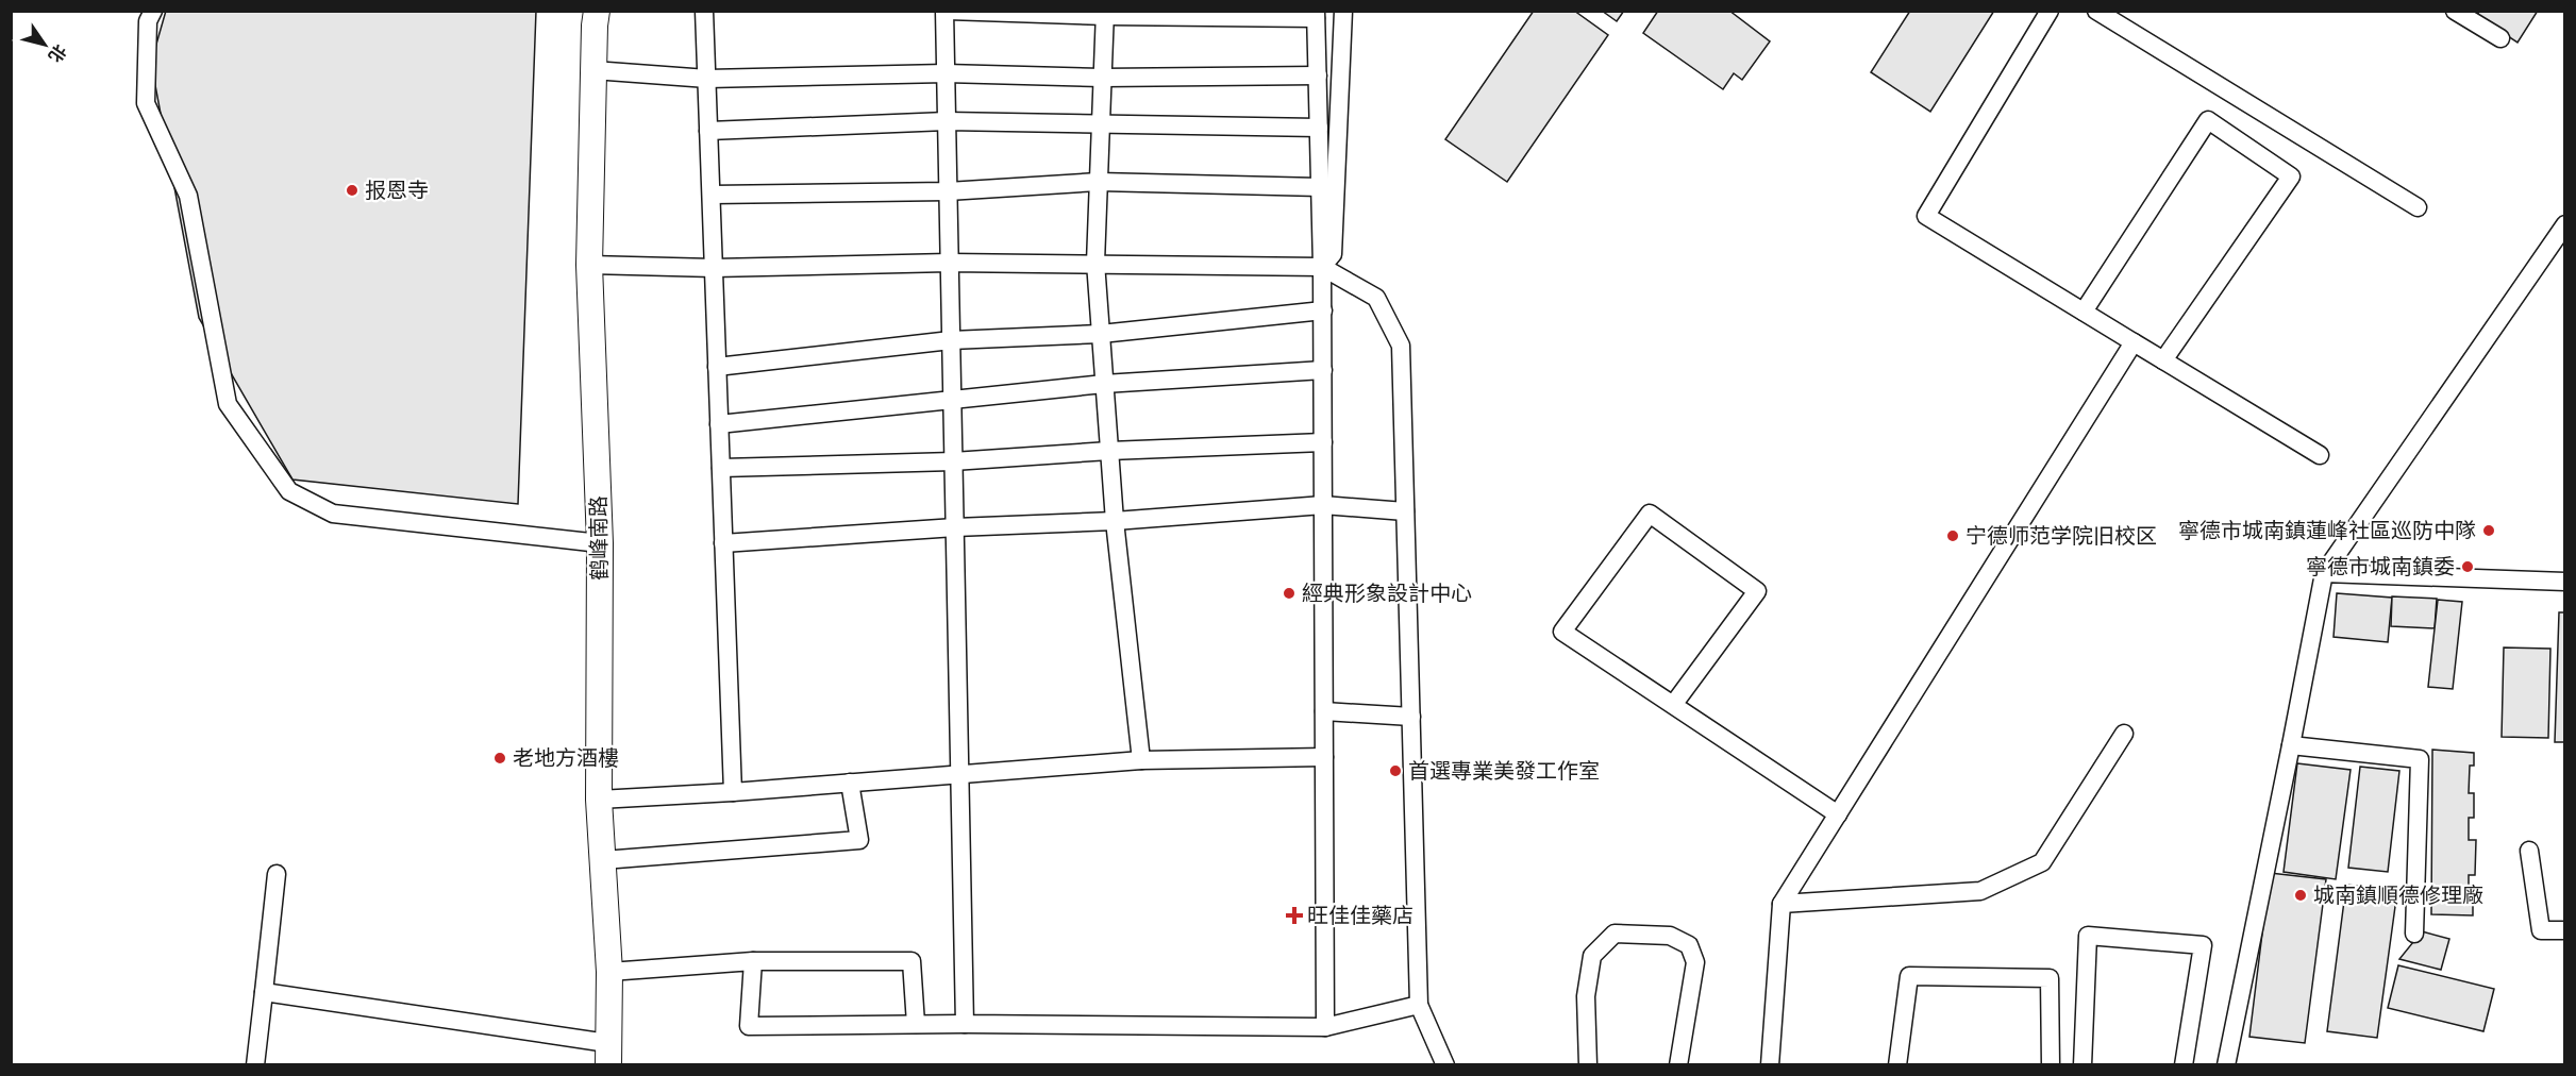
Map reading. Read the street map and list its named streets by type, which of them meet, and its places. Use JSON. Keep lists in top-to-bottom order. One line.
{"streets":{"street":["鹤峰南路"]},"places":{"other":["报恩寺","寧德市城南鎮蓮峰社區巡防中隊","宁德师范学院旧校区","寧德市城南鎮委","經典形象設計中心","老地方酒樓","首選專業美發工作室","城南鎮順德修理廠"],"health":["旺佳佳藥店"]},"north":"bottom right"}
